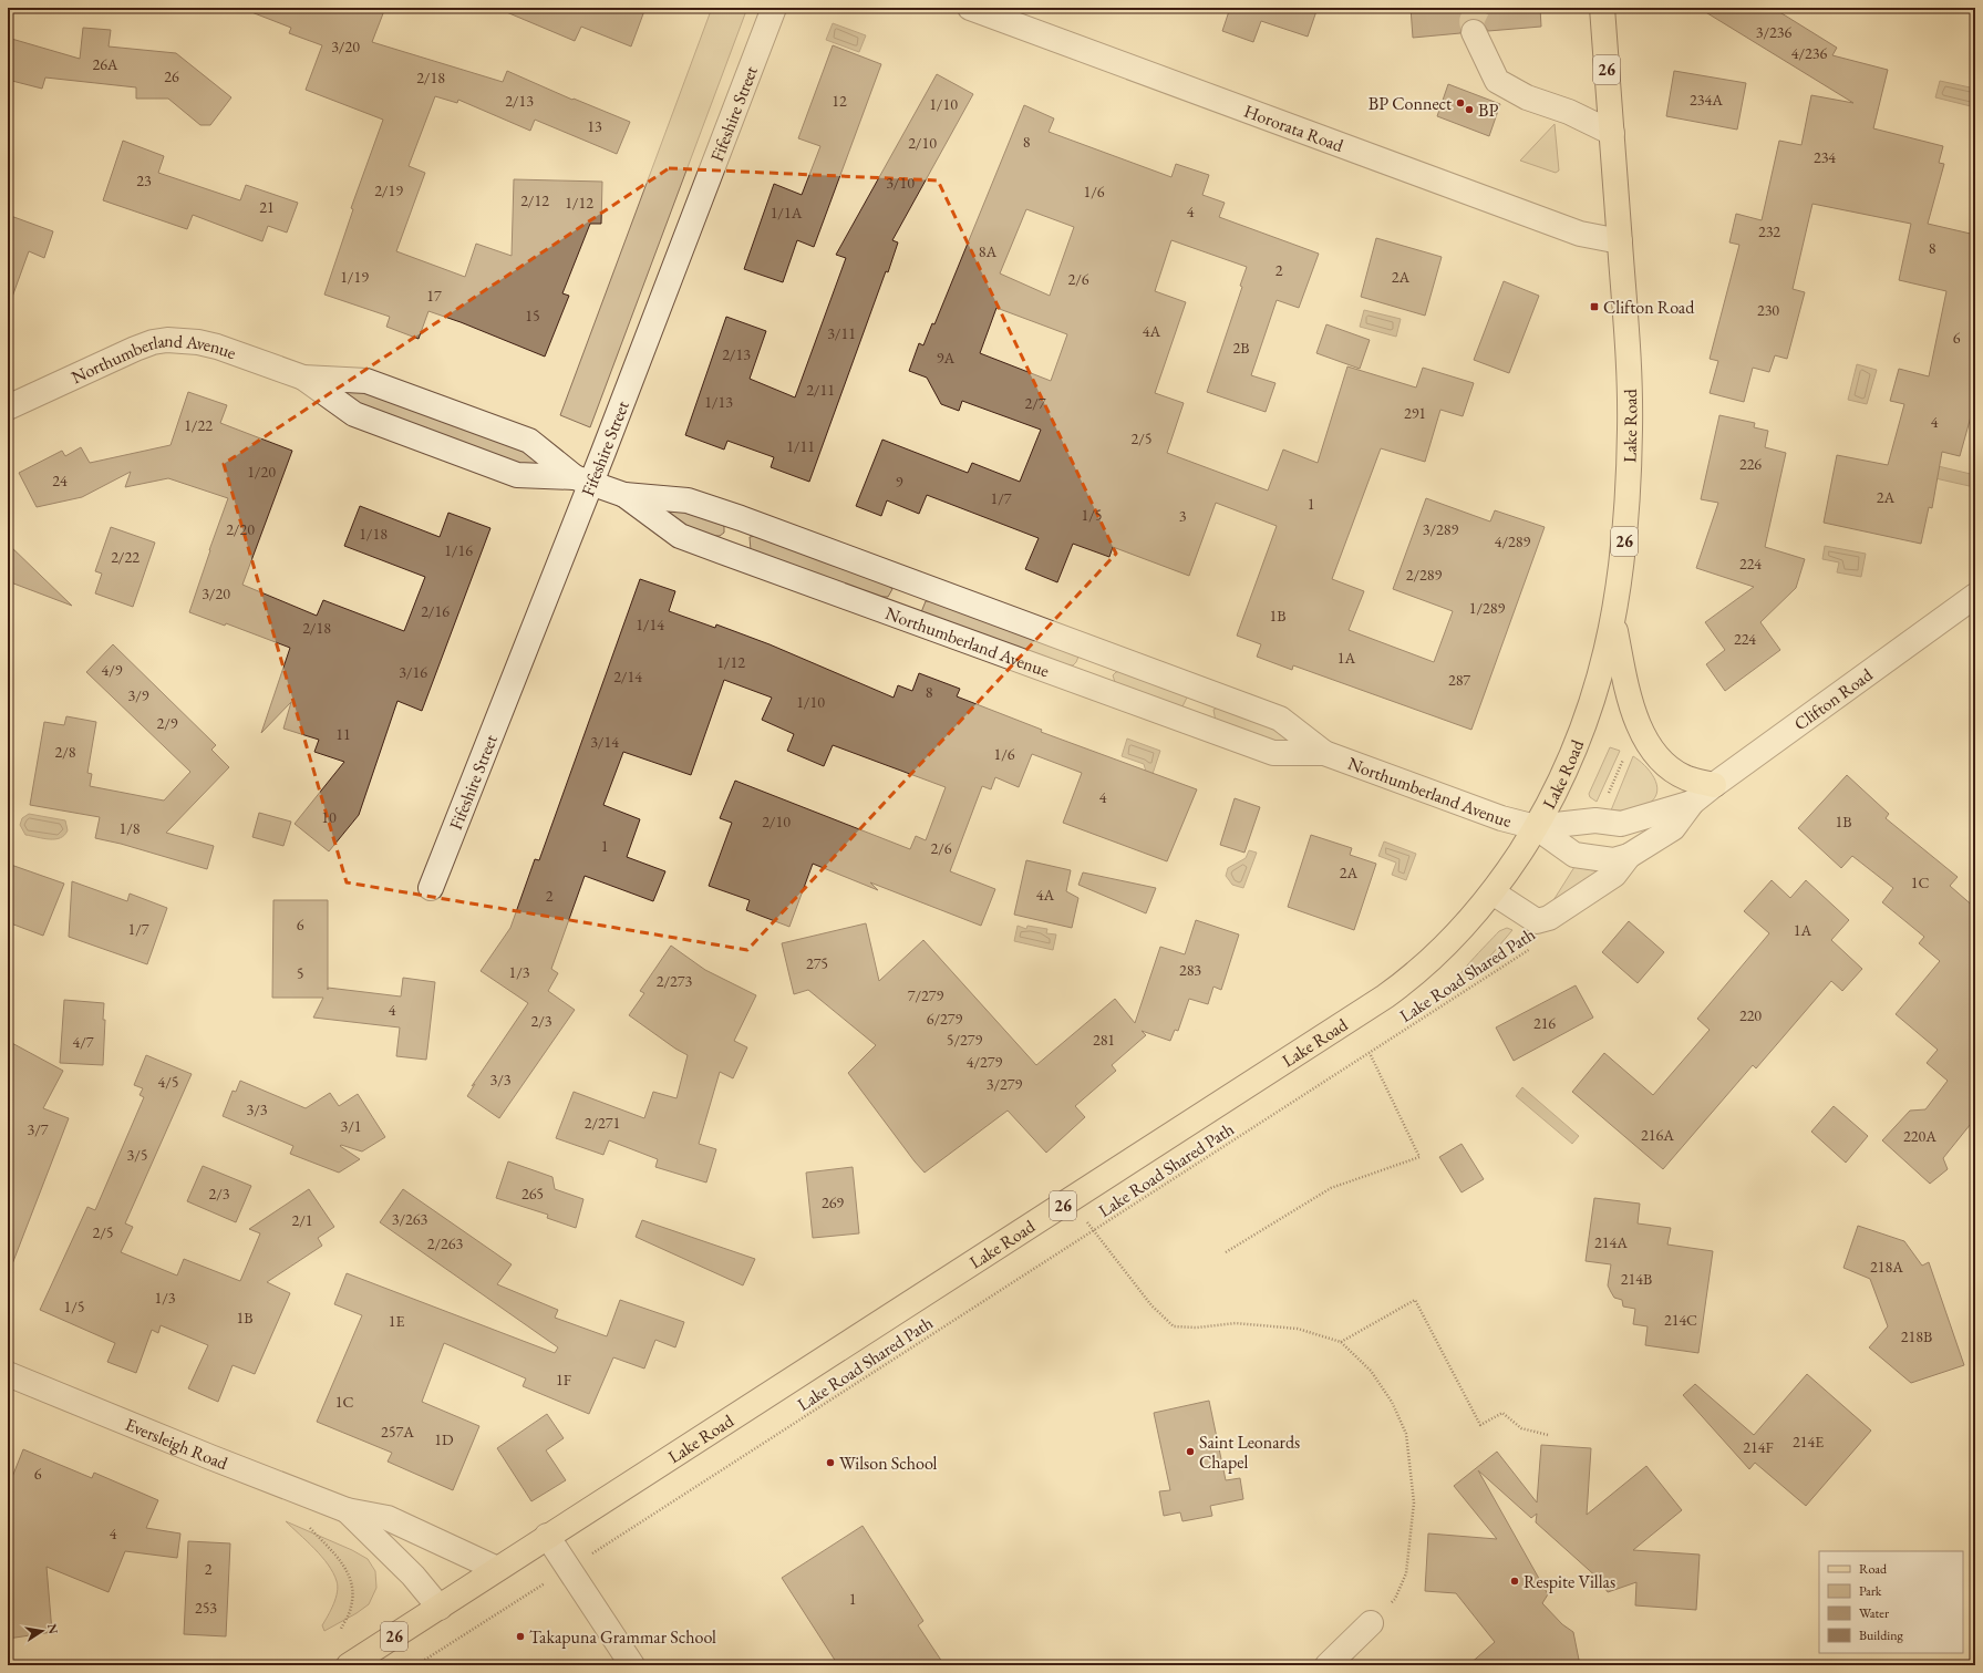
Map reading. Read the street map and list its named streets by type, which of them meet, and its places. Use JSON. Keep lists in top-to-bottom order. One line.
{"streets":{"main road":["26","Lake Road"],"street":["Fifeshire Street","Hororata Road","Northumberland Avenue","Clifton Road","Eversleigh Road"],"path":["Lake Road Shared Path"]},"crossings":[["Fifeshire Street","Northumberland Avenue"],["Hororata Road","Lake Road"],["Northumberland Avenue","Lake Road"],["Northumberland Avenue","Clifton Road"],["Lake Road","Clifton Road"],["Lake Road","Eversleigh Road"]],"places":{"other":["BP Connect","BP","Saint Leonards Chapel","Wilson School","Respite Villas","Takapuna Grammar School"],"transit":["Clifton Road"]},"house_numbers":["3/236","3/20","4/236","26A","26","2/18","234A","2/13","12","1/10","13","8","2/10","234","23","3/10","2/19","1/6","2/12","1/12","21","4","1/1A","232","8","8A","2","1/19","2A","2/6","17","230","15","4A","3/11","6","2B","2/13","9A","2/11","1/13","2/7","291","4","1/22","2/5","1/11","226","1/20","24","9","2A","1/7","1","1/5","3","2/20","3/289","1/18","4/289","1/16","2/22","224","2/289","3/20","1/289","2/16","1B","1/14","2/18","224","1A","1/12","4/9","3/16","2/14","287","8","3/9","1/10","2/9","11","3/14","2/8","1/6","4","10","2/10","1B","1/8","1","2/6","2A","1C","4A","2","6","1/7","1A","275","283","1/3","5","2/273","7/279","4","220","6/279","2/3","216","5/279","281","4/7","4/279","3/3","4/5","3/279","3/3","2/271","3/1","3/7","216A","220A","3/5","2/3","265","269","3/263","2/1","2/5","214A","2/263","218A","214B","1/3","1/5","1B","214C","1E","218B","1F","1C","257A","1D","214E","214F","6","4","2","1","253"],"legend":["Road","Park","Water","Building"],"north":"right"}
